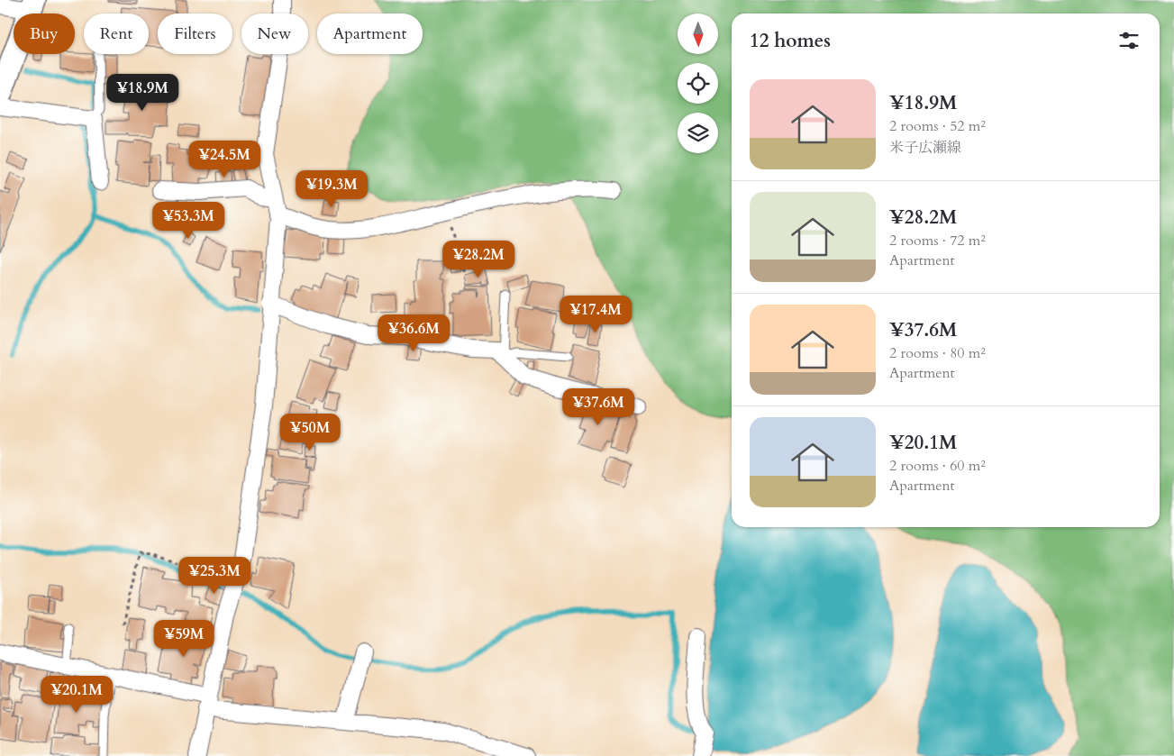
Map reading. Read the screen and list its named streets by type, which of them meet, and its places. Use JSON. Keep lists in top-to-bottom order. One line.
{"north":"bottom","page":{"chip":["Buy","Rent","Filters","New","Apartment"],"heading":"12 homes","list":[{"name":"¥18.9M","note":"2 rooms · 52 m² · 米子広瀬線"},{"name":"¥28.2M","note":"2 rooms · 72 m² · Apartment"},{"name":"¥37.6M","note":"2 rooms · 80 m² · Apartment"},{"name":"¥20.1M","note":"2 rooms · 60 m² · Apartment"}],"price":["¥18.9M","¥24.5M","¥19.3M","¥53.3M","¥28.2M","¥17.4M","¥36.6M","¥37.6M","¥50M","¥25.3M","¥59M","¥20.1M"]}}
